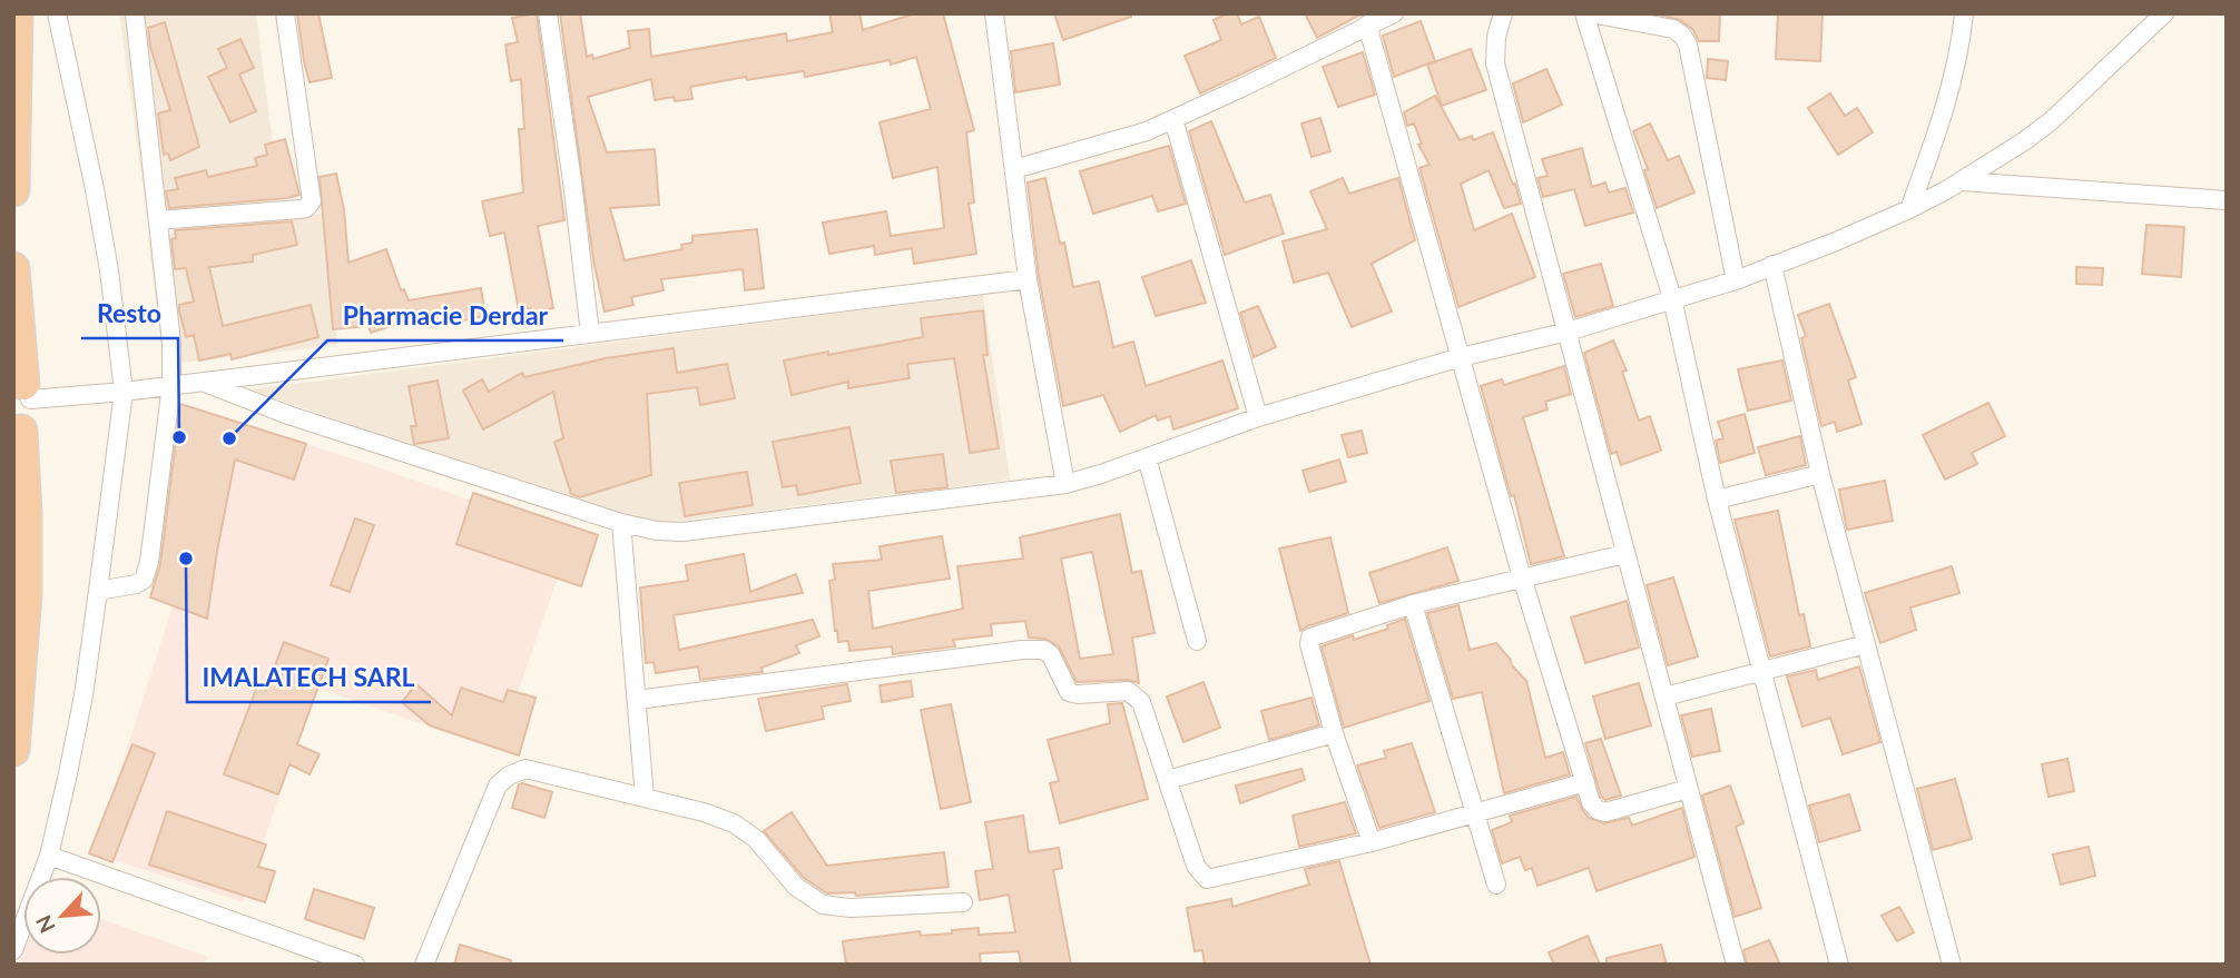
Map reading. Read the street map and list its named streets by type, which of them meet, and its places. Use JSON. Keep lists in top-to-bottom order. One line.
{"places":["Resto","Pharmacie Derdar","IMALATECH SARL"],"north":"bottom left"}
